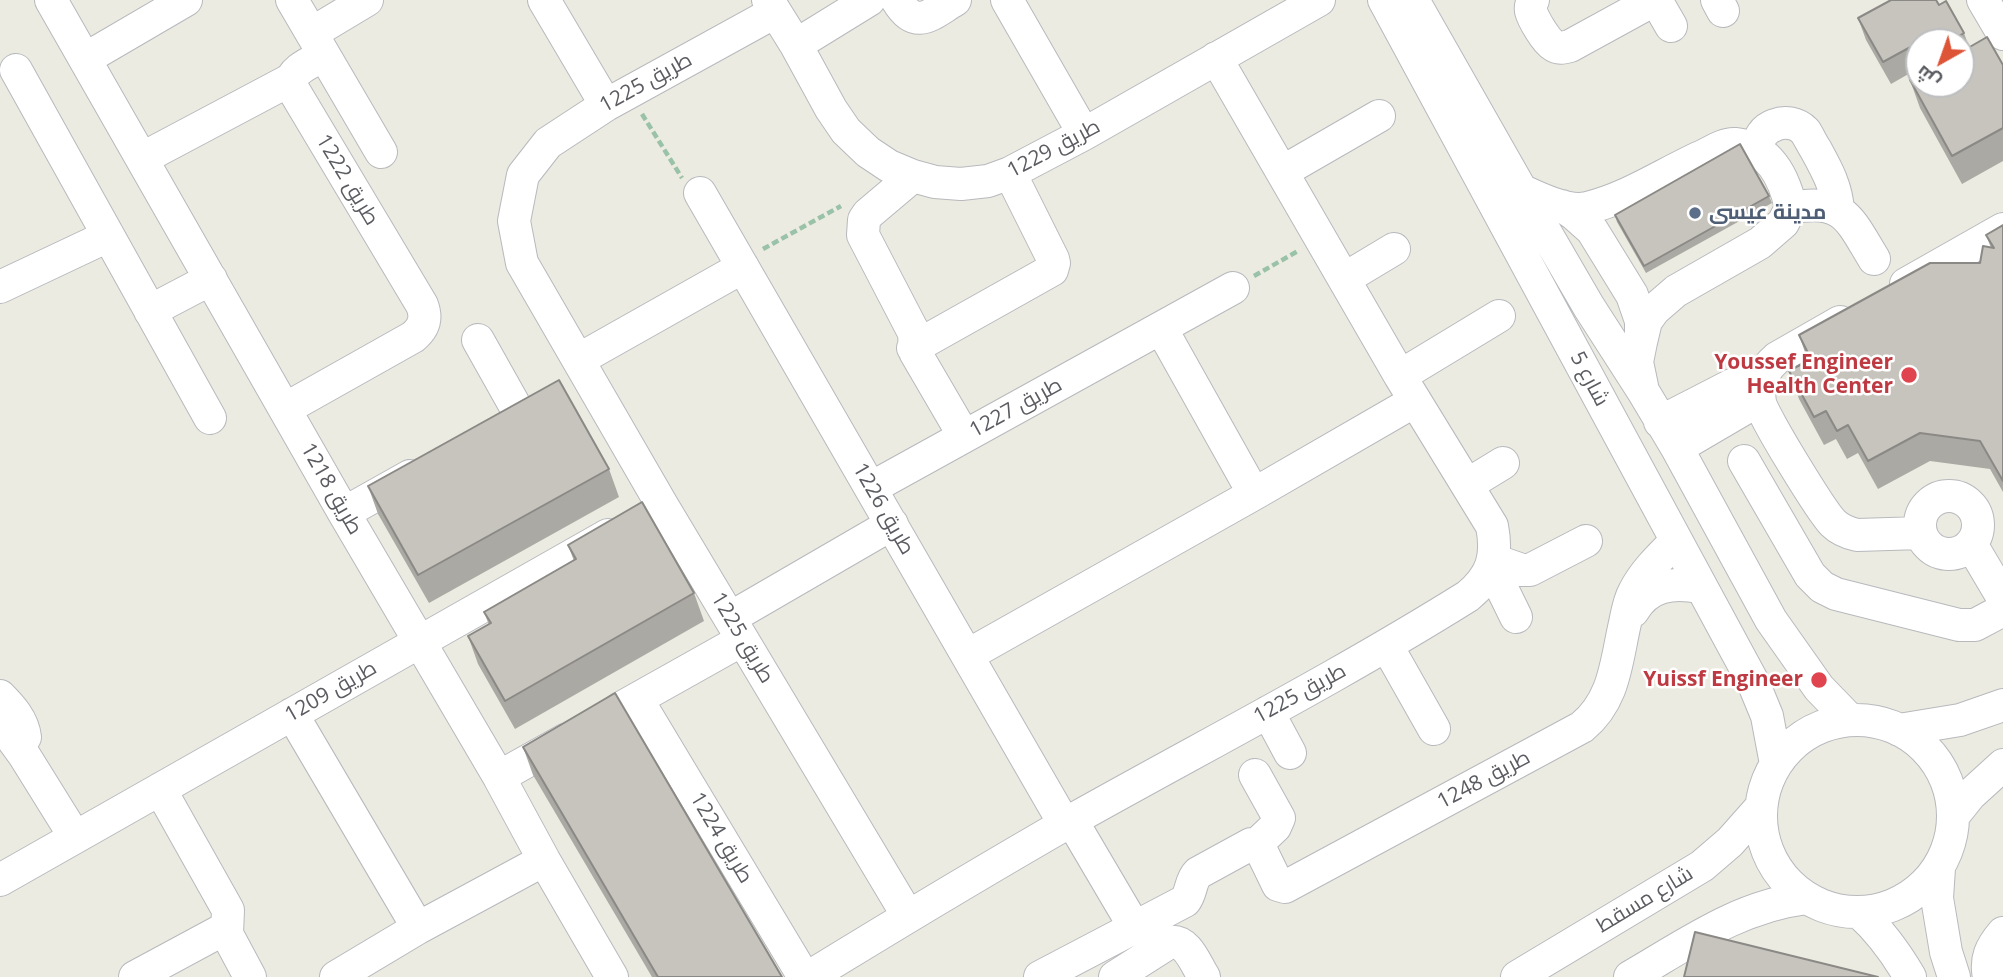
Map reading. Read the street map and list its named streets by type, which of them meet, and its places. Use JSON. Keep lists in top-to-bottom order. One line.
{"streets":{"street":["طريق 1225","طريق 1229","طريق 1222","شارع 5","طريق 1227","طريق 1218","طريق 1226","طريق 1209","طريق 1248","طريق 1224","شارع مسقط"]},"crossings":[["طريق 1225","طريق 1229"],["طريق 1225","طريق 1226"],["طريق 1225","طريق 1209"],["طريق 1225","طريق 1224"],["طريق 1222","طريق 1218"],["شارع 5","طريق 1248"],["شارع 5","شارع مسقط"],["طريق 1227","طريق 1226"],["طريق 1218","طريق 1209"]],"places":["مدينة عيسى","Youssef Engineer Health Center","Yuissf Engineer"],"north":"bottom left"}
